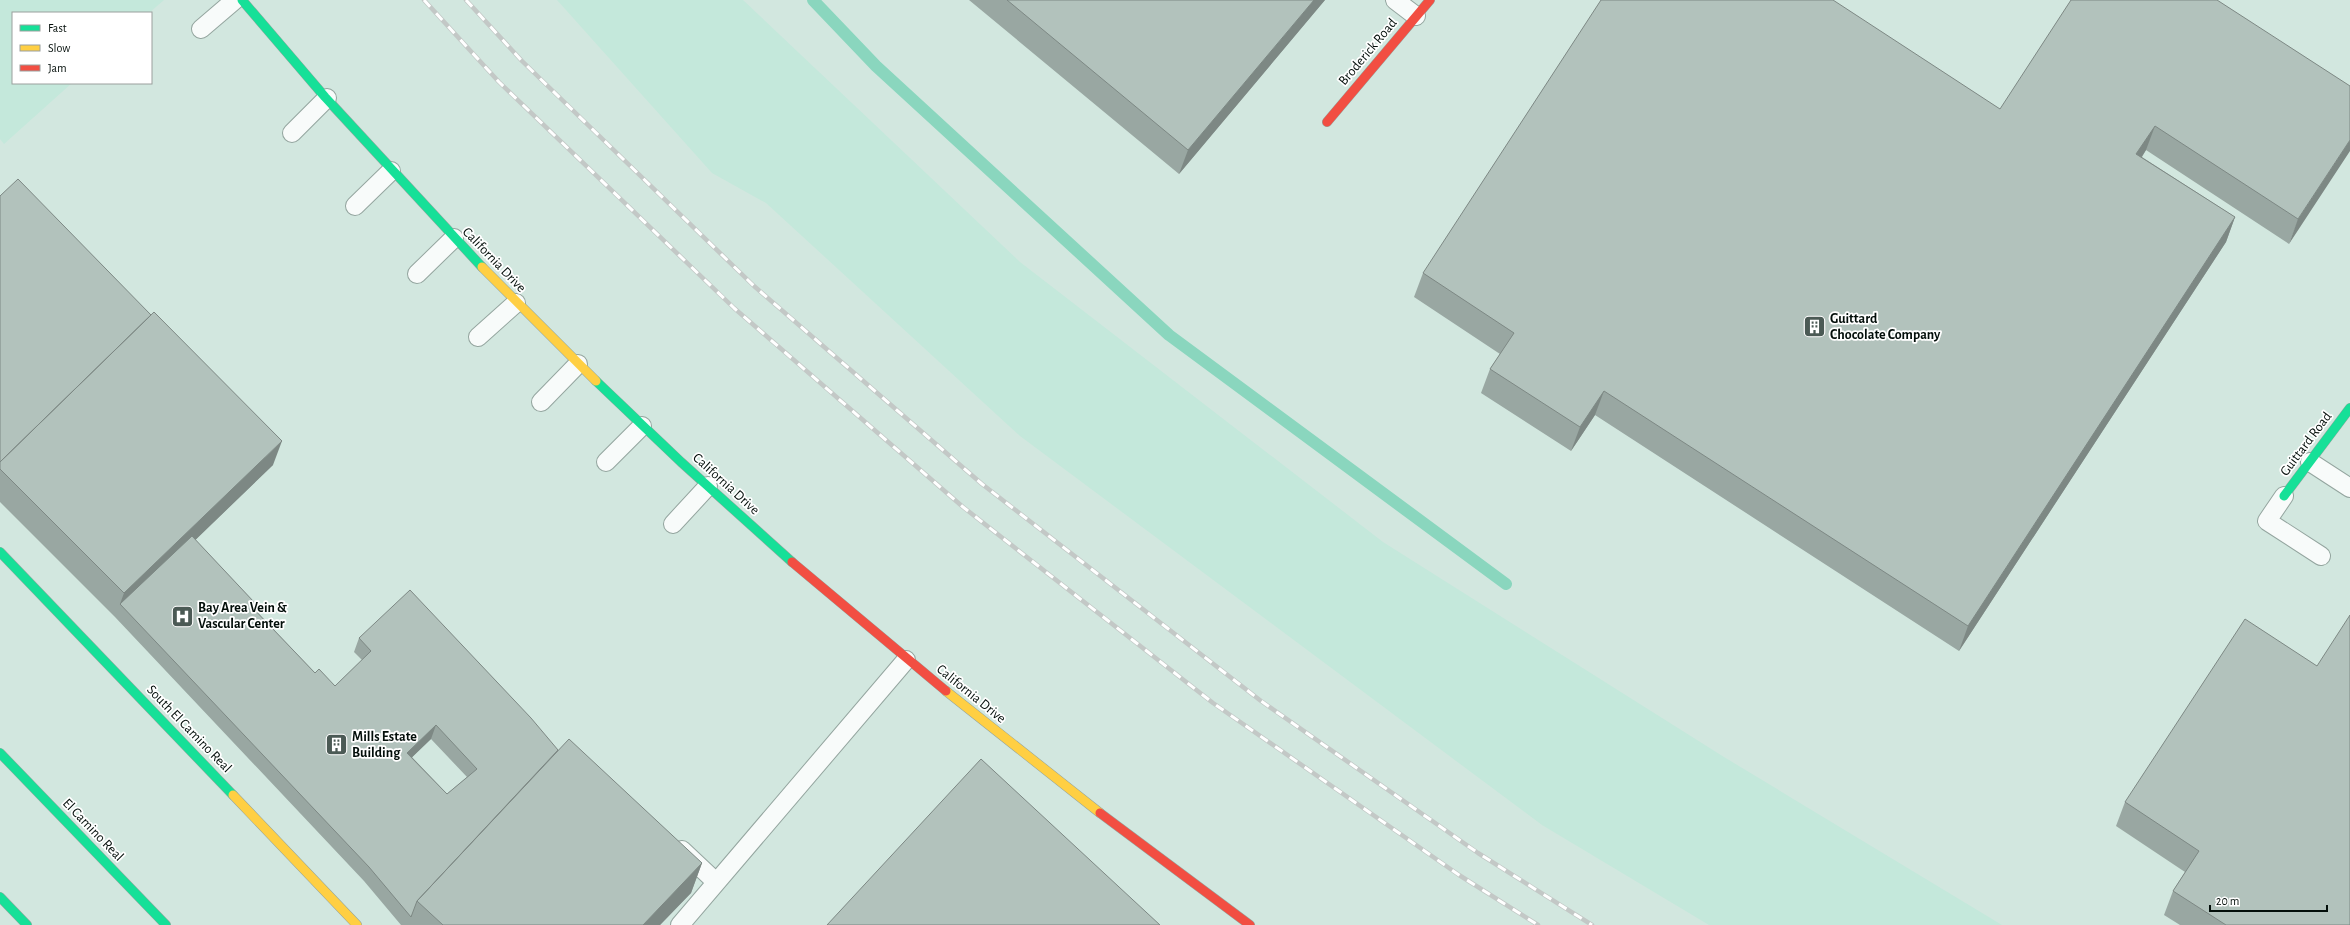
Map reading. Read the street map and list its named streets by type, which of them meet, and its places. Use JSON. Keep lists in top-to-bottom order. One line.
{"streets":{"street":["Broderick Road","California Drive","Guittard Road","South El Camino Real","El Camino Real"]},"places":{"building":["Guittard Chocolate Company","Mills Estate Building"],"hospital":["Bay Area Vein & Vascular Center"]},"legend":["Fast","Slow","Jam"],"scale_bar":"20 m"}
